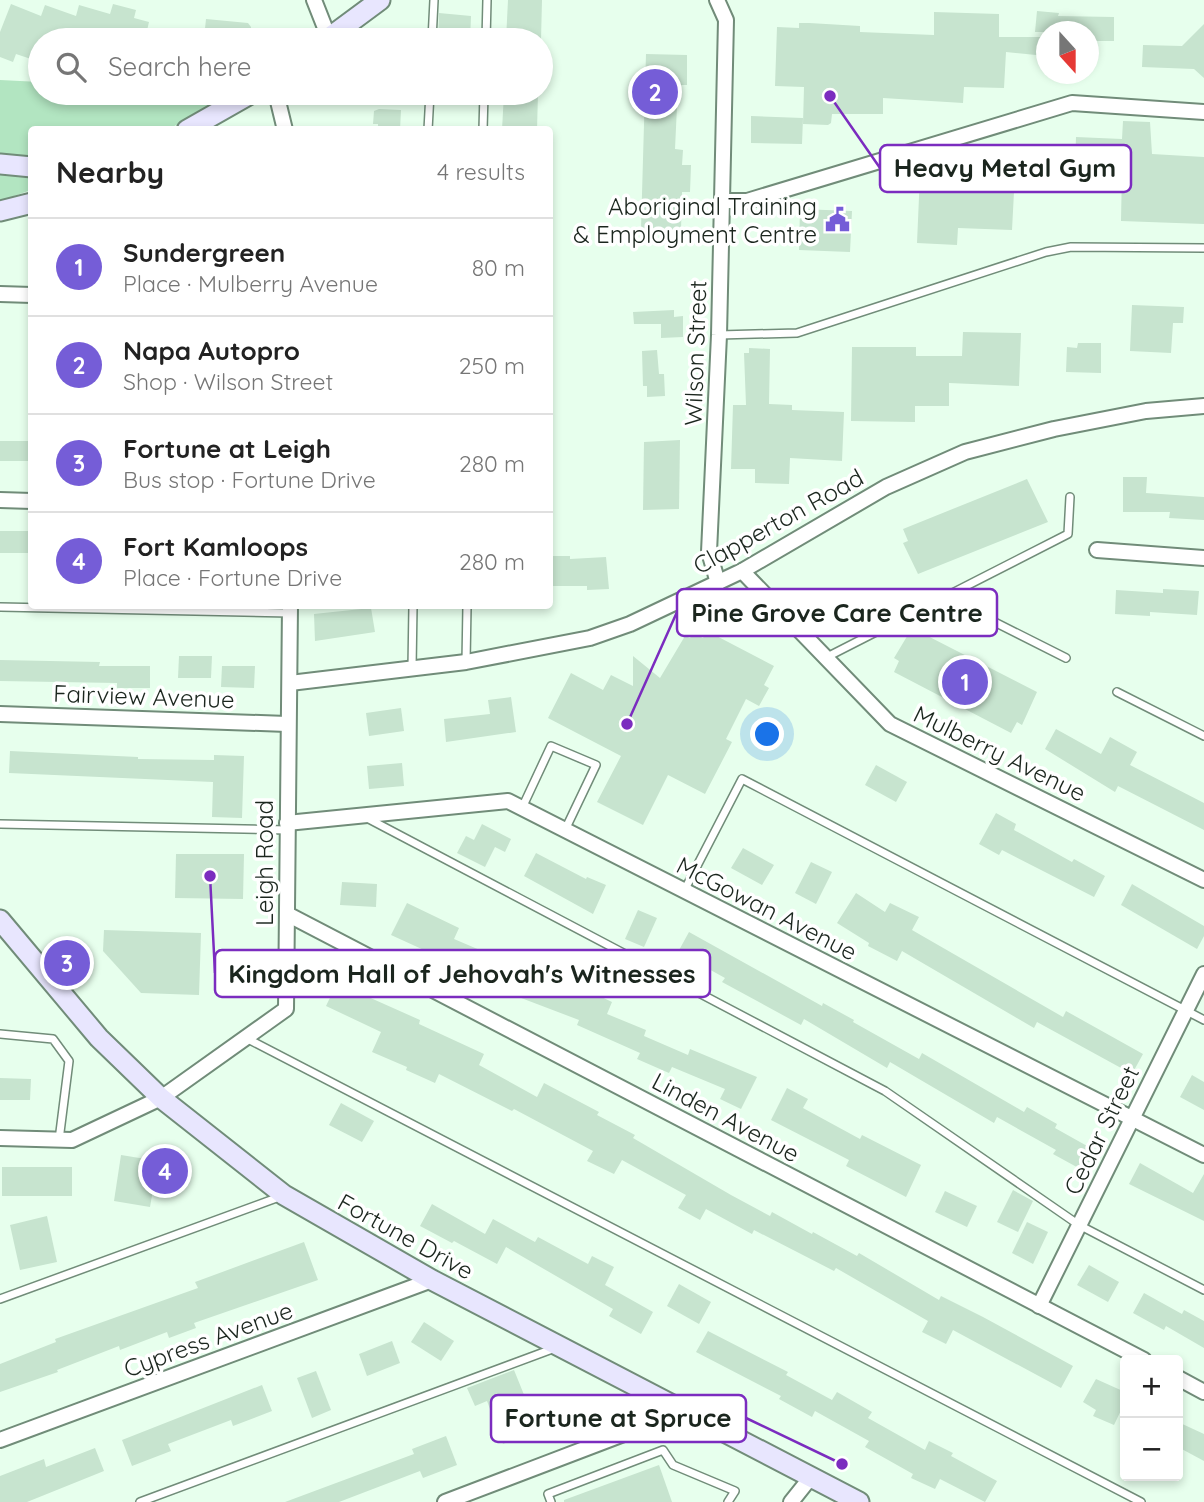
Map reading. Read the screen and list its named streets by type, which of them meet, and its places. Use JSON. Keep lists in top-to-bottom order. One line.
{"streets":{"main road":["Fortune Drive"],"street":["Wilson Street","Clapperton Road","Fairview Avenue","Mulberry Avenue","Leigh Road","McGowan Avenue","Linden Avenue","Cedar Street","Cypress Avenue"]},"crossings":[["Wilson Street","Clapperton Road"],["Clapperton Road","Mulberry Avenue"],["Clapperton Road","Leigh Road"],["Fairview Avenue","Leigh Road"],["Leigh Road","McGowan Avenue"],["Leigh Road","Linden Avenue"],["Leigh Road","Fortune Drive"],["McGowan Avenue","Cedar Street"],["Linden Avenue","Cedar Street"],["Fortune Drive","Cypress Avenue"]],"places":{"other":["Heavy Metal Gym","Pine Grove Care Centre","Kingdom Hall of Jehovah's Witnesses","Fortune at Spruce"],"public building":["Aboriginal Training & Employment Centre"]},"north":"bottom","page":{"search":"Search here","pins":["2","1","3","4"],"heading":["Nearby","4 results"],"list":[{"mark":"1","name":"Sundergreen","note":"Place · Mulberry Avenue","value":"80 m"},{"mark":"2","name":"Napa Autopro","note":"Shop · Wilson Street","value":"250 m"},{"mark":"3","name":"Fortune at Leigh","note":"Bus stop · Fortune Drive","value":"280 m"},{"mark":"4","name":"Fort Kamloops","note":"Place · Fortune Drive","value":"280 m"}],"map_buttons":["+","−"]}}
